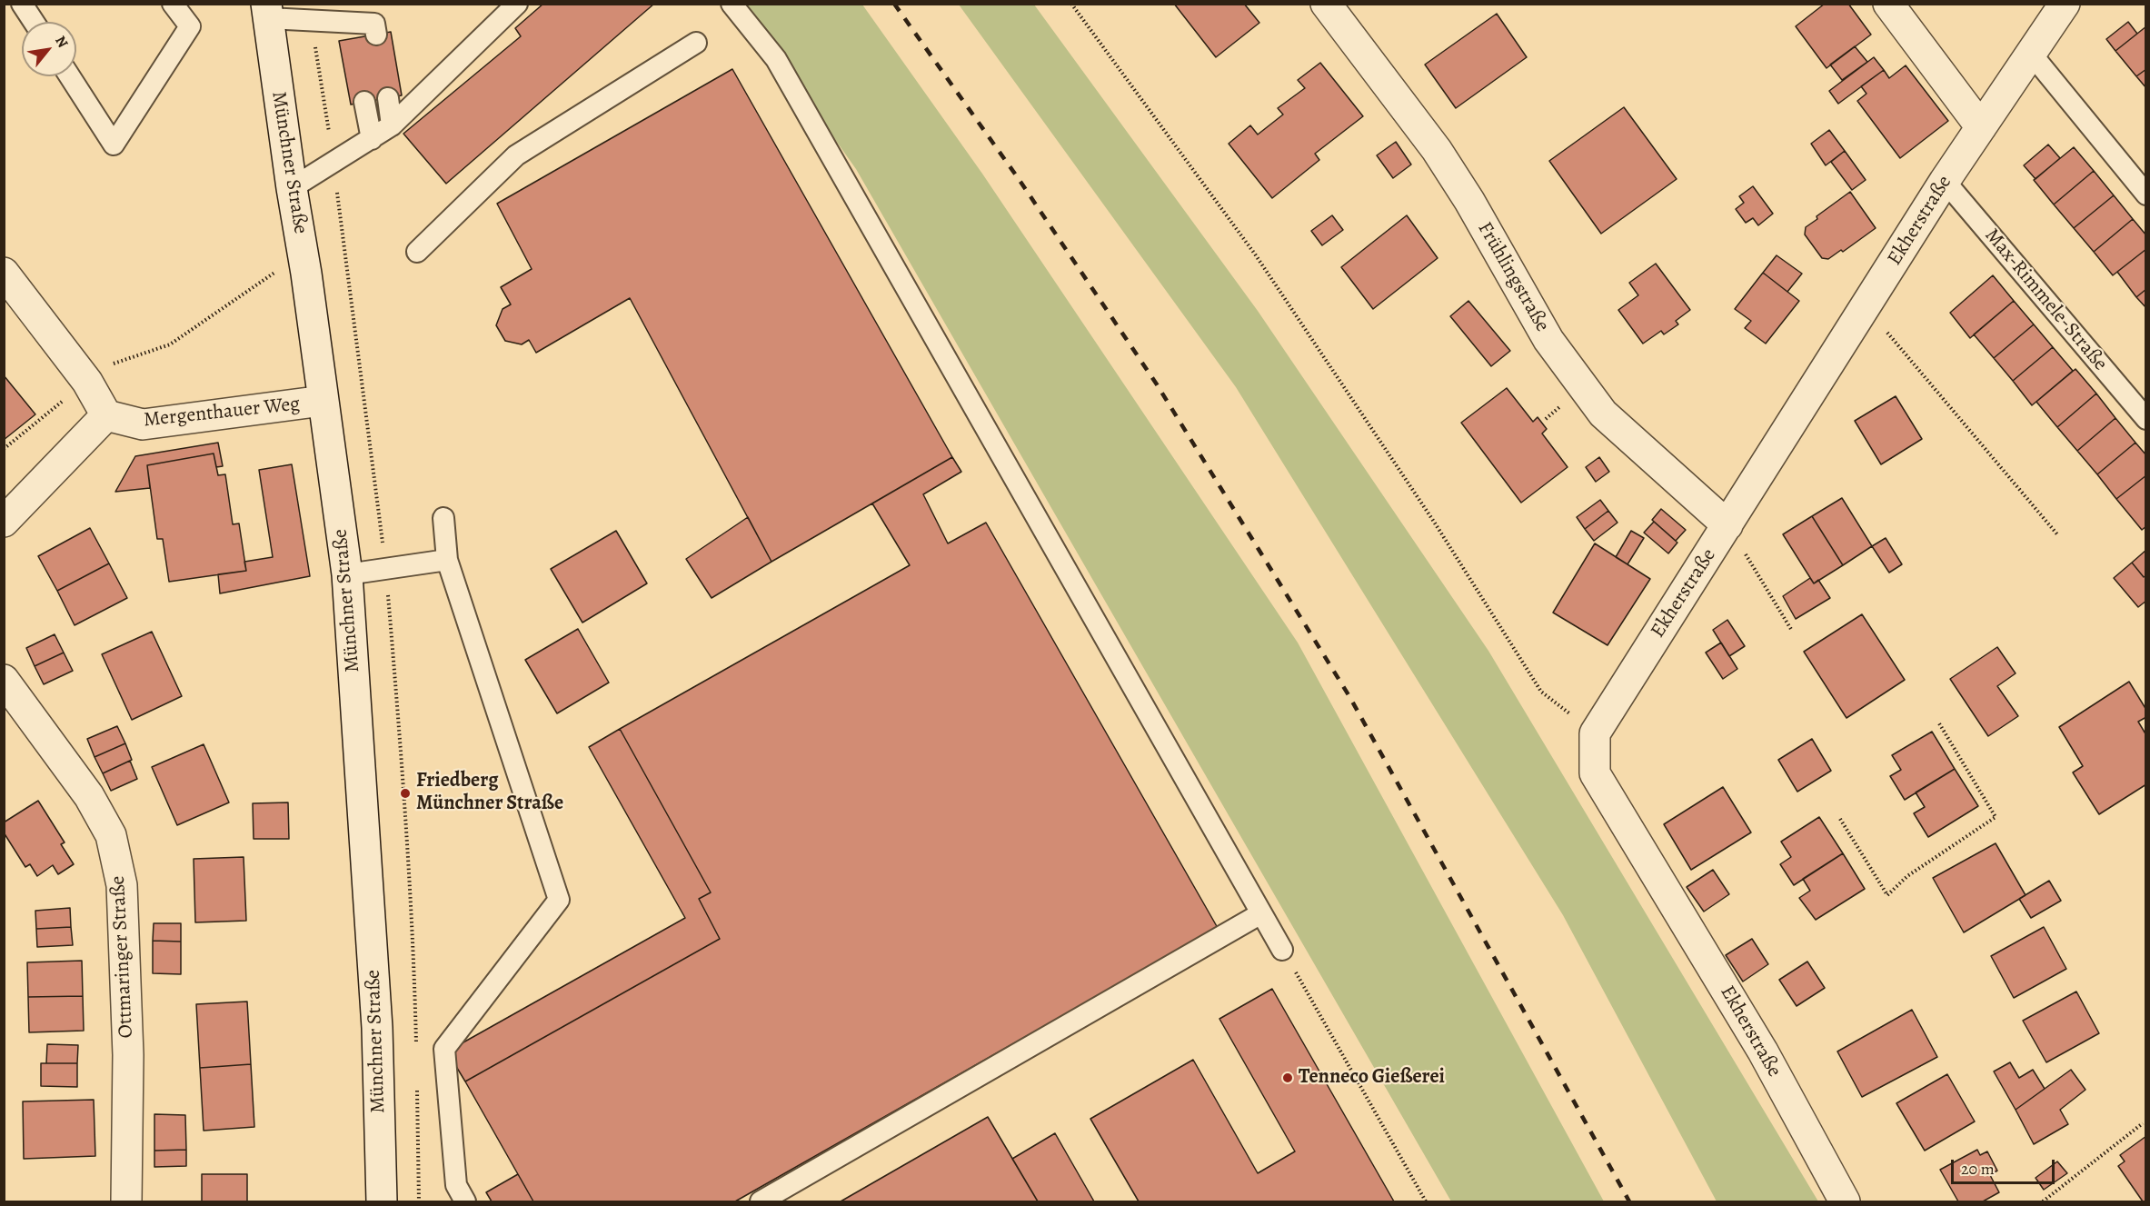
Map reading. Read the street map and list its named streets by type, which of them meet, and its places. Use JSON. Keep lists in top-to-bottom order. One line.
{"streets":{"street":["Münchner Straße","Ekherstraße","Frühlingstraße","Mergenthauer Weg","Ottmaringer Straße"],"lane":["Max-Rimmele-Straße"]},"crossings":[["Münchner Straße","Mergenthauer Weg"],["Ekherstraße","Frühlingstraße"],["Ekherstraße","Max-Rimmele-Straße"]],"places":["Friedberg Münchner Straße","Tenneco Gießerei"],"scale_bar":"20 m","north":"top right"}
